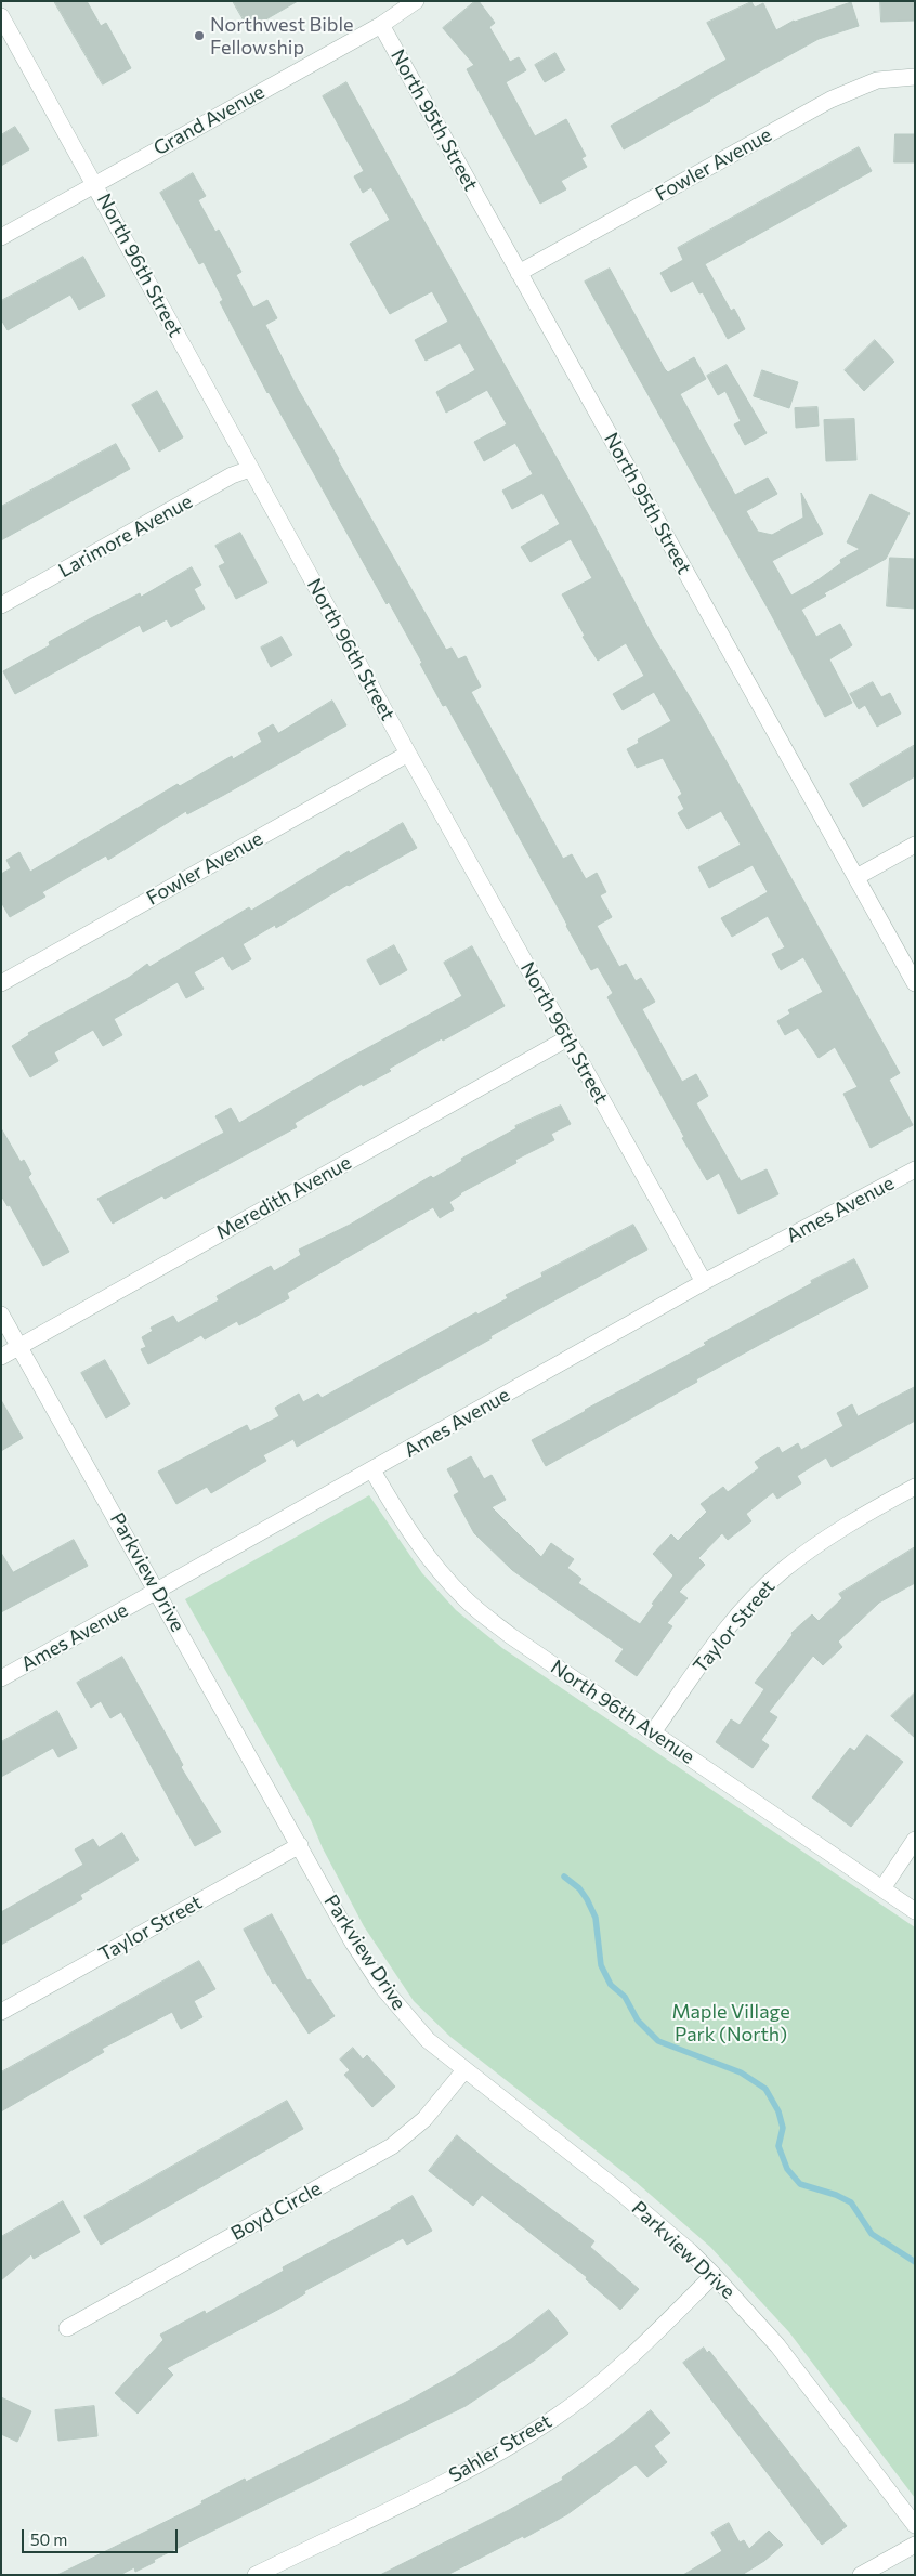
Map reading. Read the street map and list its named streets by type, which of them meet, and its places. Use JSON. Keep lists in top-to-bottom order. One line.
{"streets":{"street":["Grand Avenue","North 95th Street","Fowler Avenue","North 96th Street","Larimore Avenue","Meredith Avenue","Ames Avenue","Parkview Drive","Taylor Street","North 96th Avenue","Boyd Circle","Sahler Street"]},"crossings":[["Grand Avenue","North 95th Street"],["Grand Avenue","North 96th Street"],["North 95th Street","Fowler Avenue"],["Fowler Avenue","North 96th Street"],["North 96th Street","Larimore Avenue"],["North 96th Street","Meredith Avenue"],["North 96th Street","Ames Avenue"],["Meredith Avenue","Parkview Drive"],["Ames Avenue","Parkview Drive"],["Ames Avenue","North 96th Avenue"],["Parkview Drive","Taylor Street"],["Parkview Drive","Boyd Circle"],["Parkview Drive","Sahler Street"],["Taylor Street","North 96th Avenue"]],"parks":["Maple Village Park (North)"],"places":["Northwest Bible Fellowship"],"scale_bar":"50 m"}
